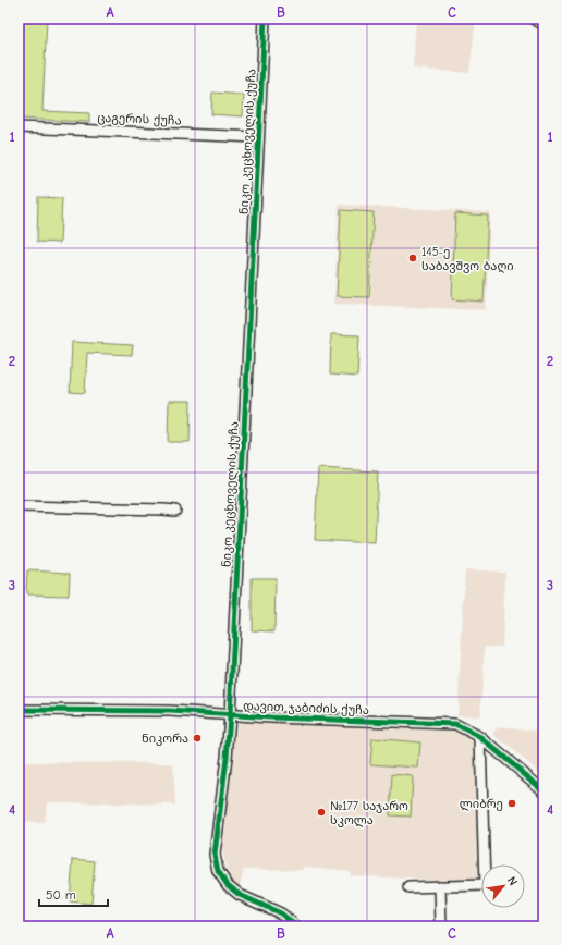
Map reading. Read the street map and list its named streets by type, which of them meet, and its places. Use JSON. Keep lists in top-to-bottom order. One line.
{"streets":{"street":["ცაგერის ქუჩა","ნიკო კეცხოველის ქუჩა","დავით ჯაბიძის ქუჩა"]},"crossings":[["ცაგერის ქუჩა","ნიკო კეცხოველის ქუჩა"],["ნიკო კეცხოველის ქუჩა","დავით ჯაბიძის ქუჩა"]],"places":["145-ე საბავშვო ბაღი","ნიკორა","ლიბრე","№177 საჯარო სკოლა"],"scale_bar":"50 m","north":"top right","grid":{"columns":["A","B","C"],"rows":["1","2","3","4"]}}
